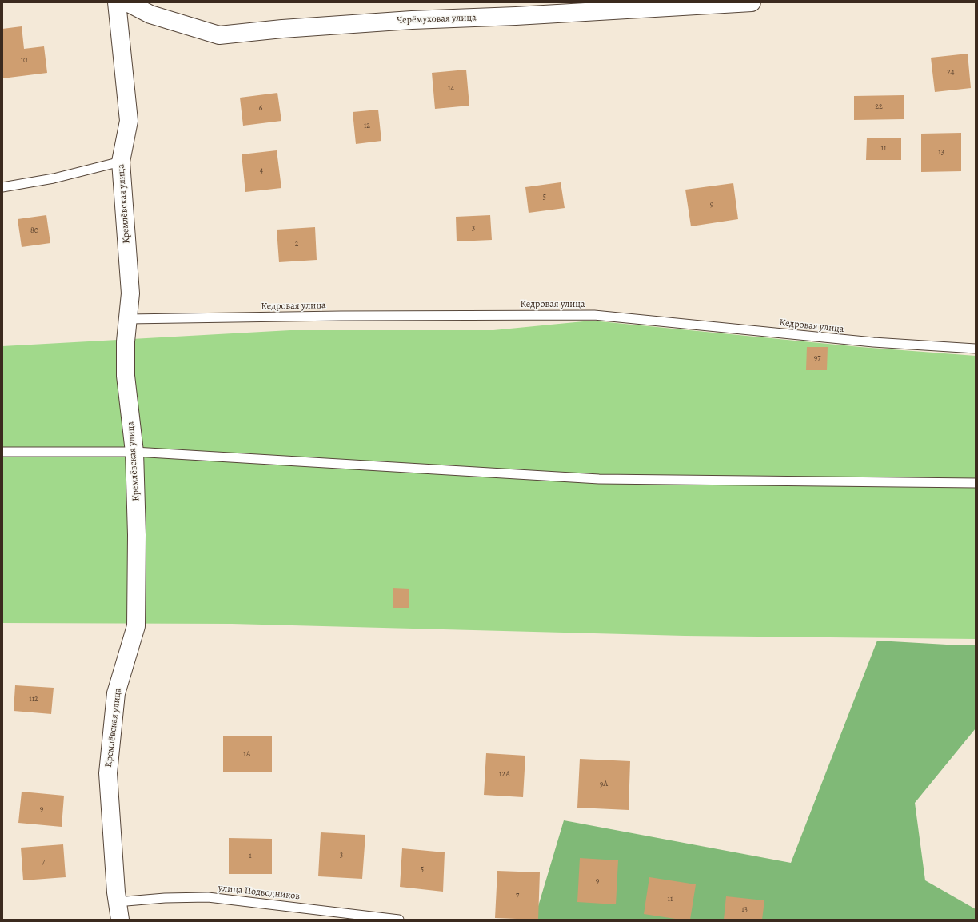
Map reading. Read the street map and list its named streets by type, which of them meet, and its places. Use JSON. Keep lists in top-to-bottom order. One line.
{"streets":{"street":["Черёмуховая улица","Кремлёвская улица"],"lane":["Кедровая улица","улица Подводников"]},"crossings":[["Кремлёвская улица","Кедровая улица"],["Кремлёвская улица","улица Подводников"]],"house_numbers":["10","24","14","22","6","12","11","13","4","5","9","3","80","2","97","112","1А","12А","9А","9","3","1","7","5","9","7","11","13"]}
